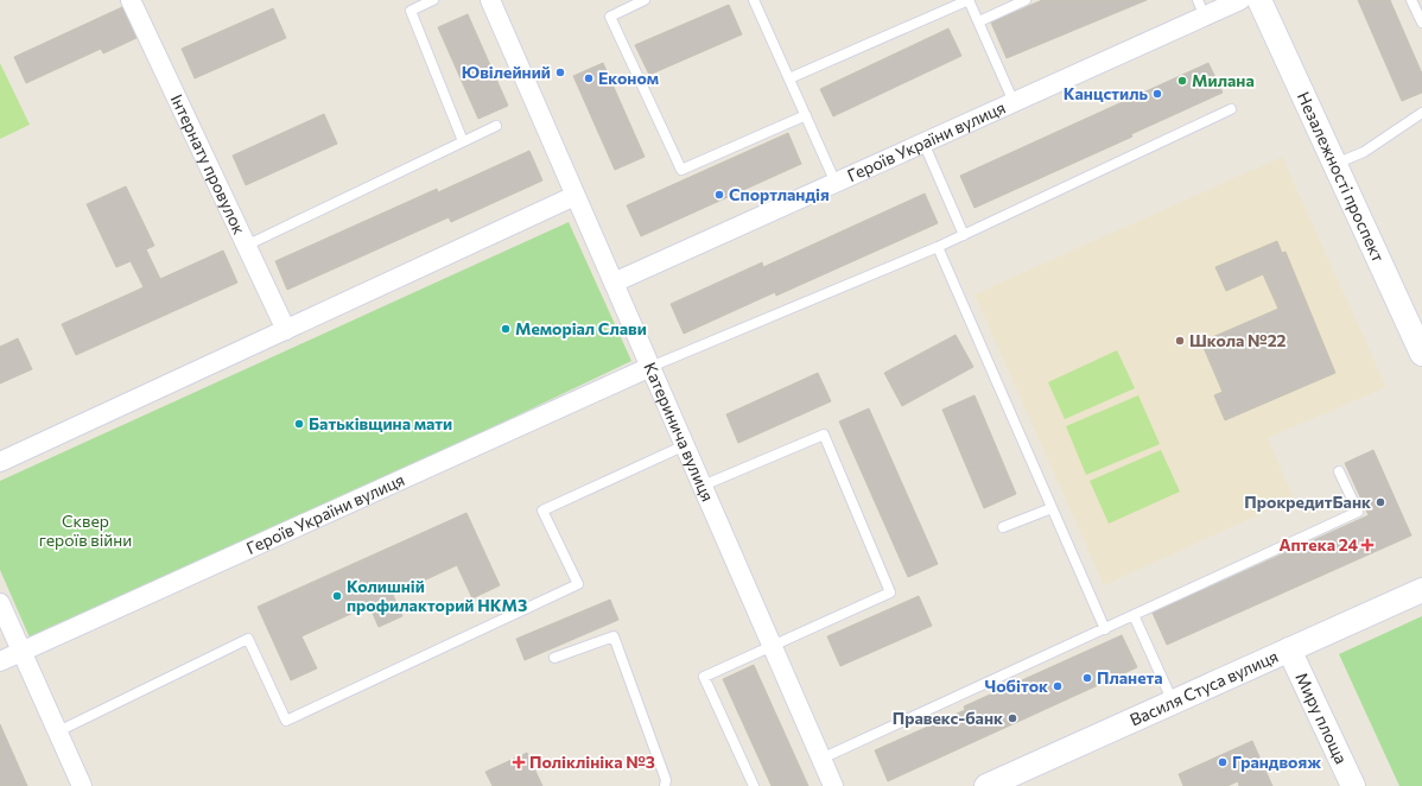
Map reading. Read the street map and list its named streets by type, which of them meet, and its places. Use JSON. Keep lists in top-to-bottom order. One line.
{"streets":{"street":["Героїв України вулиця","Інтернату провулок","Незалежності проспект","Катеринича вулиця","Василя Стуса вулиця","Миру площа"]},"crossings":[["Героїв України вулиця","Катеринича вулиця"],["Василя Стуса вулиця","Миру площа"]],"parks":["Сквер героїв війни"],"places":{"other":["Ювілейний","Економ","Милана","Канцстиль","Спортландія","Меморіал Слави","Школа №22","Батьківщина мати","ПрокредитБанк","Колишній профилакторий НКМЗ","Планета","Чобіток","Правекс-банк","Грандвояж"],"health":["Аптека 24","Поліклініка №3"]}}
